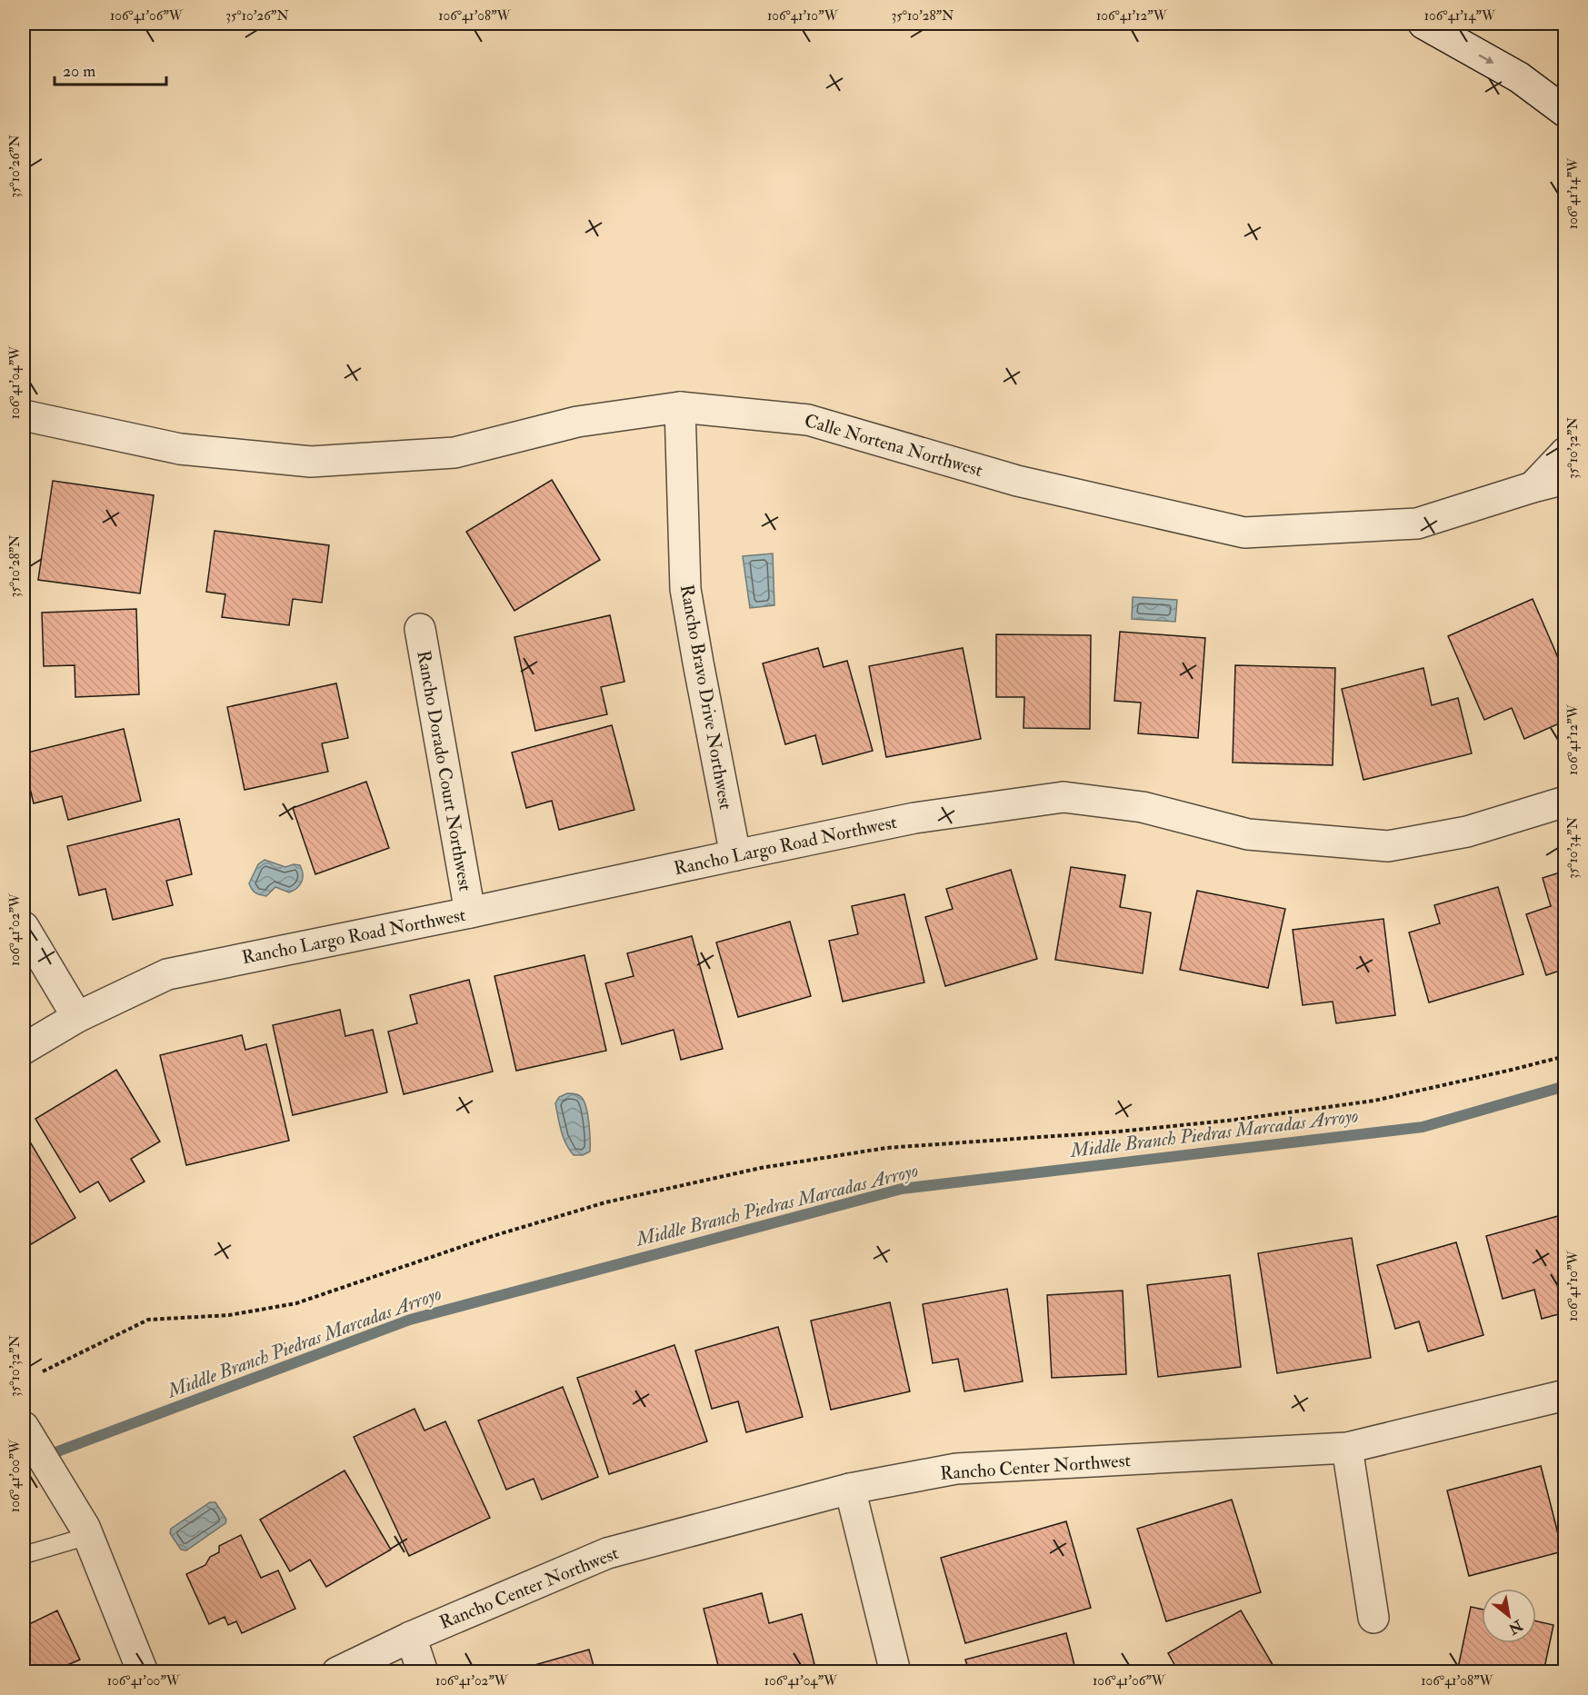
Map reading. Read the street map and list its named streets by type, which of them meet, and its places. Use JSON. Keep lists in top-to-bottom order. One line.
{"streets":{"street":["Calle Nortena Northwest","Rancho Bravo Drive Northwest","Rancho Dorado Court Northwest","Rancho Largo Road Northwest","Rancho Center Northwest"]},"crossings":[["Calle Nortena Northwest","Rancho Bravo Drive Northwest"],["Rancho Bravo Drive Northwest","Rancho Largo Road Northwest"],["Rancho Dorado Court Northwest","Rancho Largo Road Northwest"]],"water":["Middle Branch Piedras Marcadas Arroyo"],"scale_bar":"20 m","north":"bottom right","coordinates":["106°41'06\"W","35°10'26\"N","106°41'08\"W","106°41'10\"W","35°10'28\"N","106°41'12\"W","106°41'14\"W","106°41'04\"W","35°10'32\"N","35°10'34\"N","106°41'02\"W","106°41'00\"W"]}
